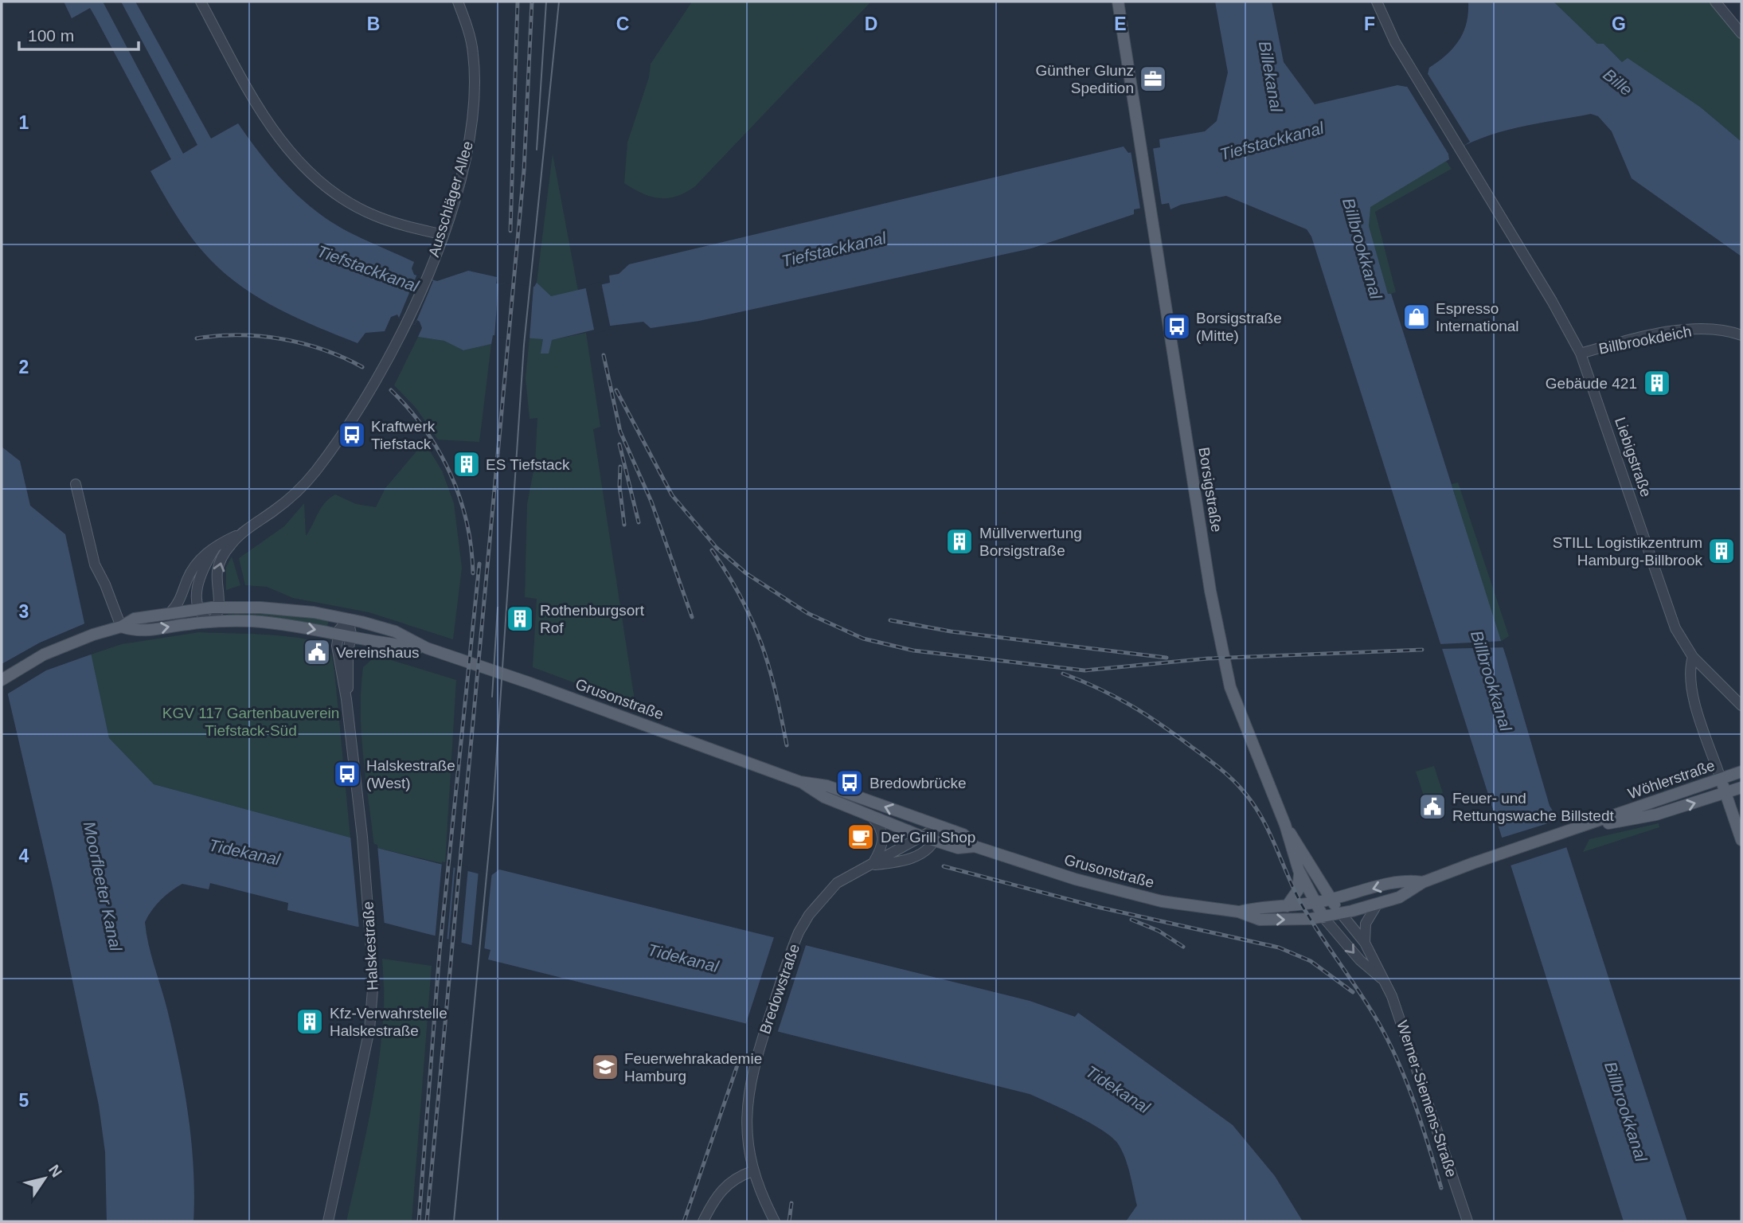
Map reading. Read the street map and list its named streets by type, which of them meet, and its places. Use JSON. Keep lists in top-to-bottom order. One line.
{"streets":{"main road":["Borsigstraße","Grusonstraße","Wöhlerstraße"],"street":["Ausschläger Allee","Billbrookdeich","Liebigstraße","Halskestraße","Bredowstraße","Werner-Siemens-Straße"]},"crossings":[["Ausschläger Allee","Grusonstraße"],["Billbrookdeich","Liebigstraße"],["Borsigstraße","Grusonstraße"],["Borsigstraße","Wöhlerstraße"],["Borsigstraße","Werner-Siemens-Straße"],["Grusonstraße","Wöhlerstraße"],["Grusonstraße","Halskestraße"],["Grusonstraße","Bredowstraße"],["Grusonstraße","Werner-Siemens-Straße"],["Wöhlerstraße","Werner-Siemens-Straße"]],"water":["Billekanal","Bille","Tiefstackkanal","Billbrookkanal","Tidekanal","Moorfleeter Kanal"],"parks":["KGV 117 Gartenbauverein Tiefstack-Süd"],"places":{"office":["Günther Glunz Spedition"],"shop":["Espresso International"],"bus stop":["Borsigstraße (Mitte)","Kraftwerk Tiefstack","Halskestraße (West)","Bredowbrücke"],"building":["Gebäude 421","ES Tiefstack","Müllverwertung Borsigstraße","STILL Logistikzentrum Hamburg-Billbrook","Rothenburgsort Rof","Kfz-Verwahrstelle Halskestraße"],"public building":["Vereinshaus","Feuer- und Rettungswache Billstedt"],"cafe":["Der Grill Shop"],"school or university":["Feuerwehrakademie Hamburg"]},"scale_bar":"100 m","north":"top right","grid":{"columns":["B","C","D","E","F","G"],"rows":["1","2","3","4","5"]}}
